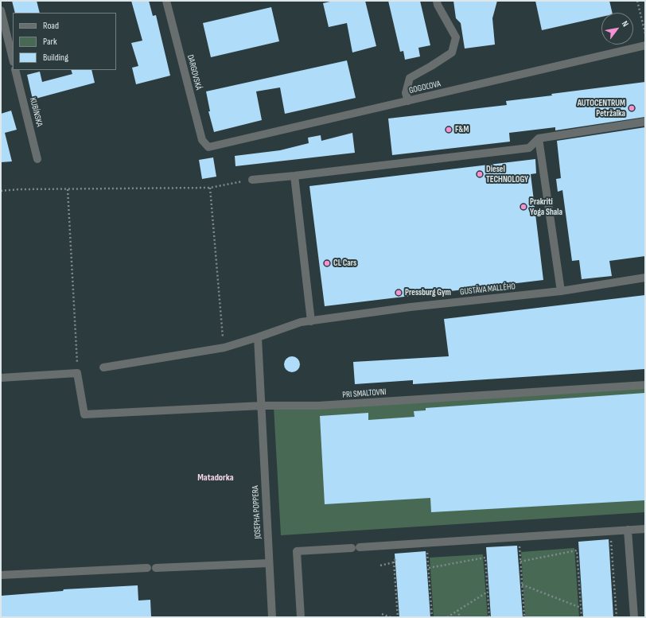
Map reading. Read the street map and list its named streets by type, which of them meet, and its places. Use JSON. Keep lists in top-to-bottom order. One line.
{"streets":{"street":["DARGOVSKÁ","GOGOĽOVA","KUBÍNSKA","GUSTÁVA MALLÉHO","PRI SMALTOVNI","JOSEPHA POPPERA"]},"crossings":[["DARGOVSKÁ","GOGOĽOVA"],["GUSTÁVA MALLÉHO","JOSEPHA POPPERA"],["PRI SMALTOVNI","JOSEPHA POPPERA"]],"districts":["Matadorka"],"places":["AUTOCENTRUM Petržalka","F&M","Diesel TECHNOLOGY","Prakriti Yoga Shala","CL Cars","Pressburg Gym"],"legend":["Road","Park","Building"],"north":"top right"}
